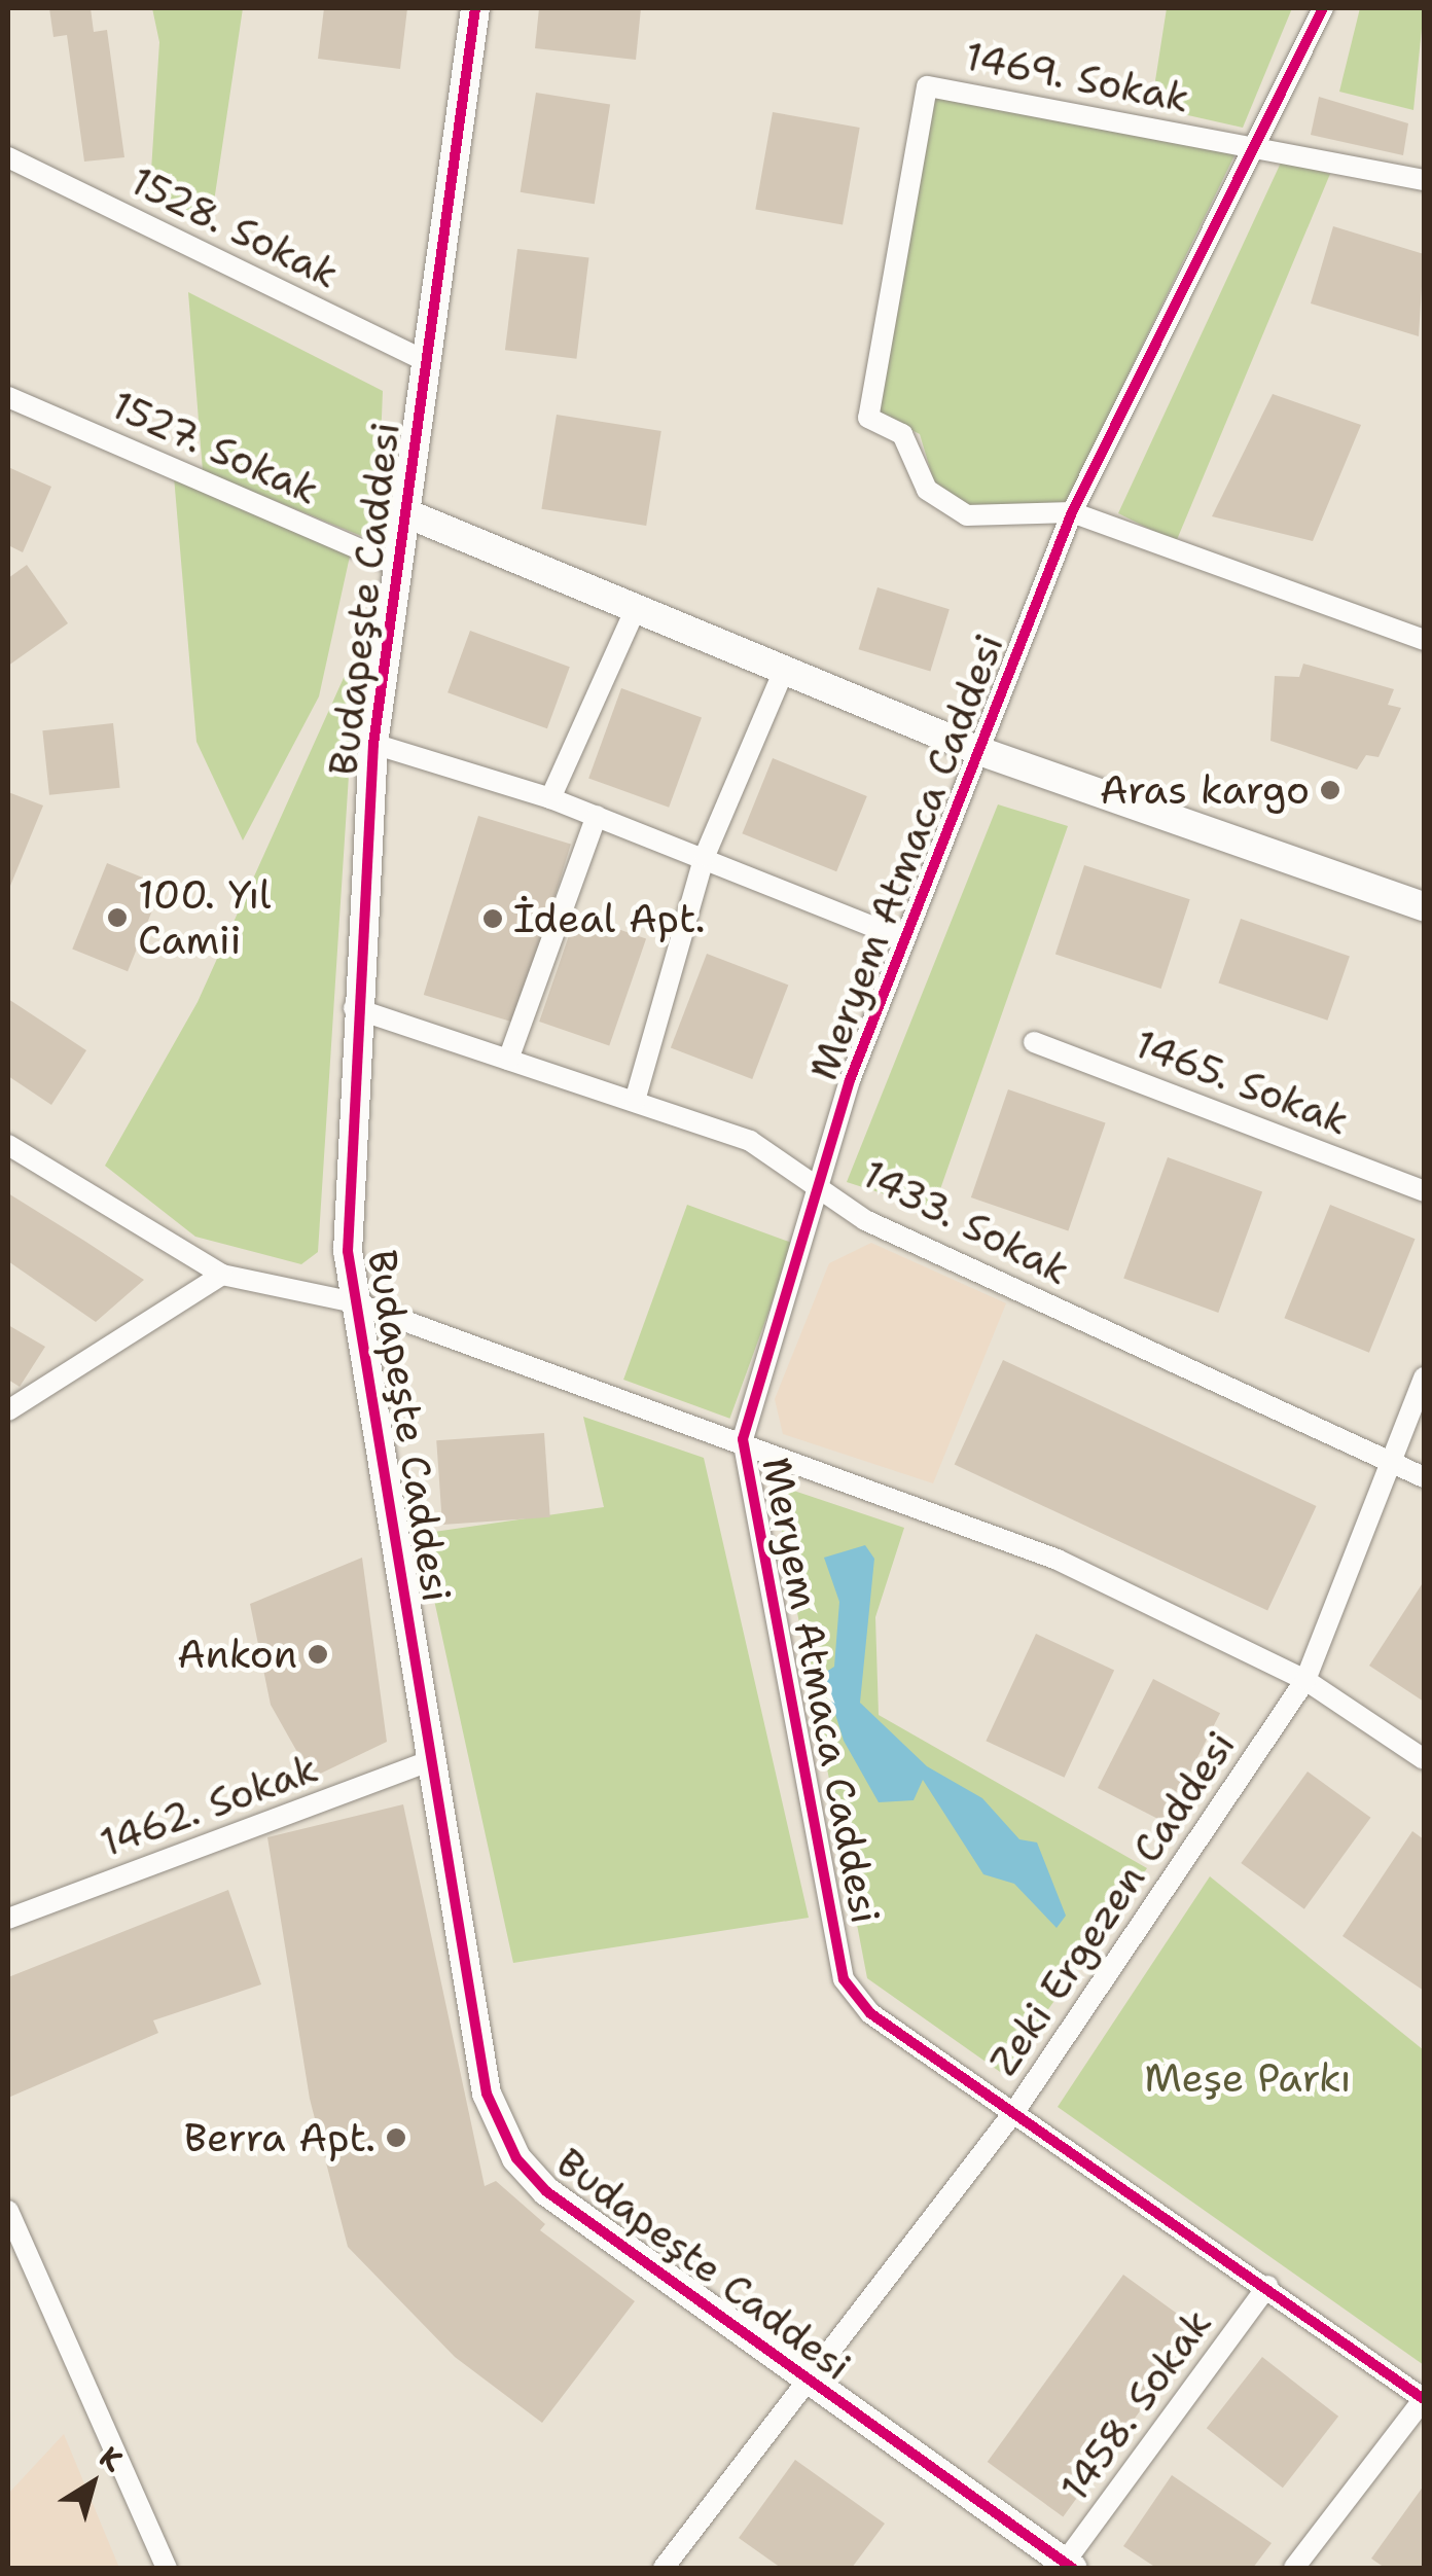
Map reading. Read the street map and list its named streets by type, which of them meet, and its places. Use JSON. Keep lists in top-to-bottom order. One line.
{"streets":{"street":["1469. Sokak","1528. Sokak","1527. Sokak","Budapeşte Caddesi","Meryem Atmaca Caddesi","1465. Sokak","1433. Sokak","1462. Sokak","Zeki Ergezen Caddesi","1458. Sokak"]},"crossings":[["1469. Sokak","Meryem Atmaca Caddesi"],["1528. Sokak","Budapeşte Caddesi"],["1527. Sokak","Budapeşte Caddesi"],["Budapeşte Caddesi","1433. Sokak"],["Budapeşte Caddesi","1462. Sokak"],["Budapeşte Caddesi","Zeki Ergezen Caddesi"],["Budapeşte Caddesi","1458. Sokak"],["Meryem Atmaca Caddesi","1433. Sokak"],["Meryem Atmaca Caddesi","Zeki Ergezen Caddesi"],["Meryem Atmaca Caddesi","1458. Sokak"],["1433. Sokak","Zeki Ergezen Caddesi"]],"parks":["Meşe Parkı"],"places":["Aras kargo","100. Yıl Camii","İdeal Apt.","Ankon","Berra Apt."],"north":"top right"}
